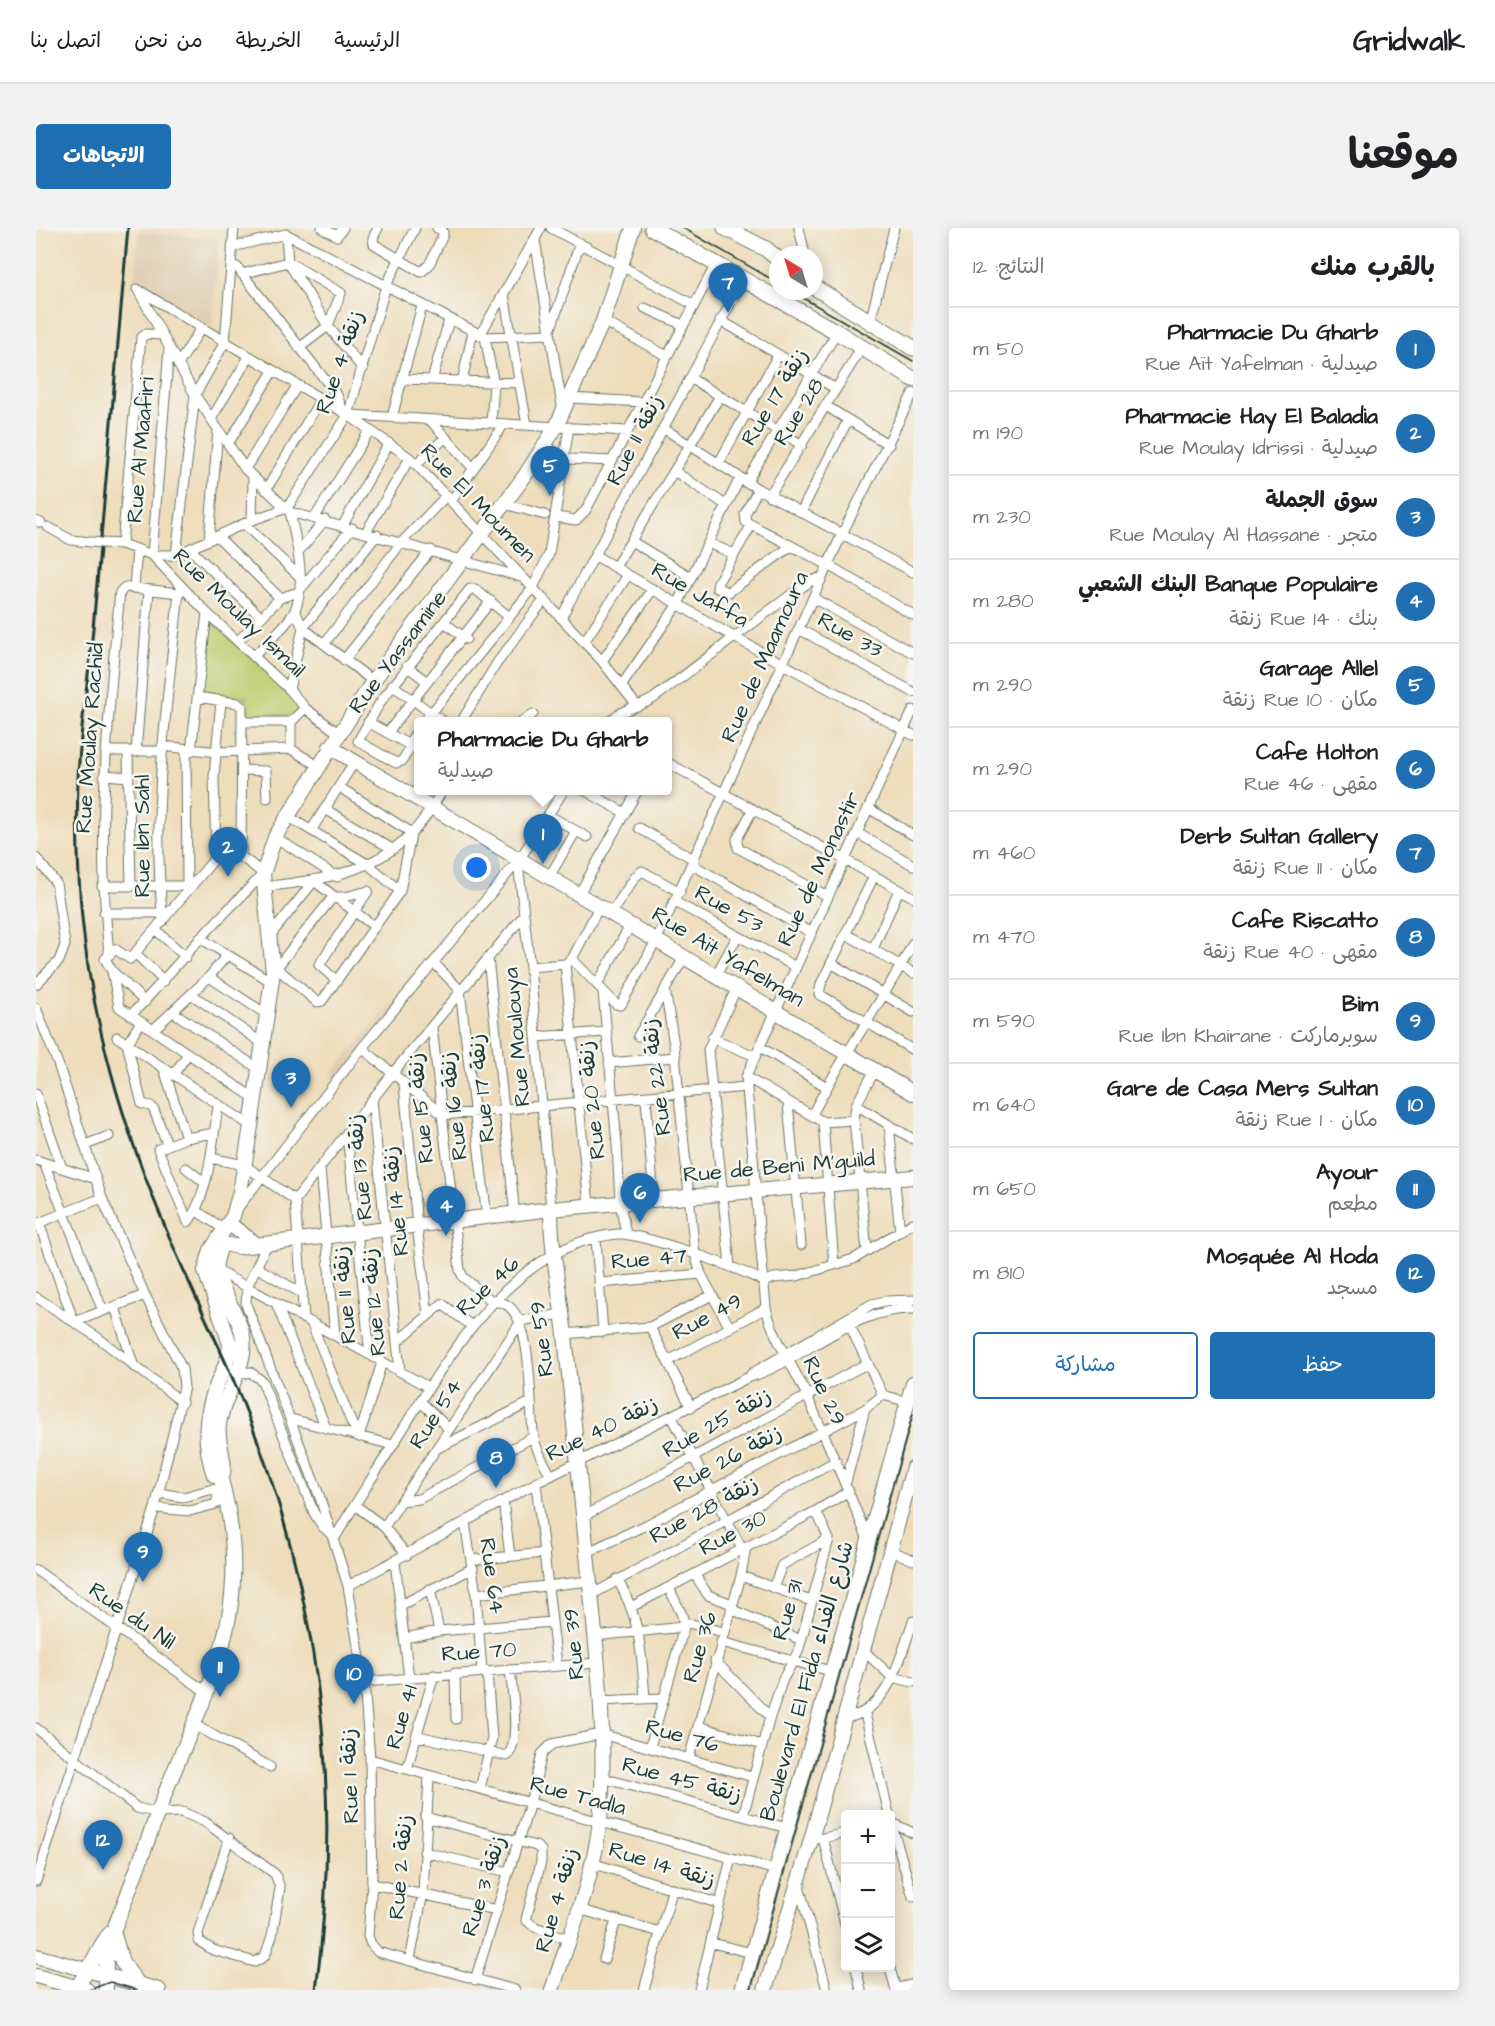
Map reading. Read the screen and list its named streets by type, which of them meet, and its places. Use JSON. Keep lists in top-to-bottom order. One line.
{"streets":{"street":["Rue 4 زنقة","Rue 17 زنقة","Rue 28","Rue 11 زنقة","Rue Al Maafiri","Rue El Moumen","Rue Jaffa","Rue Moulay Ismail","Rue 33","Rue Yassamine","Rue de Maamoura","Rue Moulay Rachid","Rue Ibn Sahl","Rue de Monastir","Rue 53","Rue Aït Yafelman","Rue Moulouya","Rue 22 زنقة","Rue 20 زنقة","Rue 16 زنقة","Rue 15 زنقة","Rue 13 زنقة","Rue de Beni M'guild","Rue 14 زنقة","Rue 47","Rue 46","Rue 12 زنقة","Rue 49","Rue 59","Rue 29","Rue 54","Rue 25 زنقة","Rue 40 زنقة","Rue 26 زنقة","Rue 28 زنقة","Rue 30","Rue 64","Rue 31","Rue du Nil","Rue 39","Rue 36","Rue 70","Boulevard El Fida شارع الفداء","Rue 41","Rue 76","Rue 1 زنقة","Rue 45 زنقة","Rue Tadla","Rue 2 زنقة","Rue 3 زنقة"]},"crossings":[["Rue 4 زنقة","Rue El Moumen"],["Rue 4 زنقة","Rue 14 زنقة"],["Rue 4 زنقة","Rue 39"],["Rue 4 زنقة","Rue Tadla"],["Rue 17 زنقة","Rue Jaffa"],["Rue 17 زنقة","Rue de Beni M'guild"],["Rue 11 زنقة","Rue El Moumen"],["Rue 11 زنقة","Rue Jaffa"],["Rue 11 زنقة","Rue de Beni M'guild"],["Rue 11 زنقة","Rue 12 زنقة"],["Rue Al Maafiri","Rue Moulay Ismail"],["Rue Jaffa","Rue de Maamoura"],["Rue Jaffa","Rue de Monastir"],["Rue Moulay Ismail","Rue Ibn Sahl"],["Rue 33","Rue de Maamoura"],["Rue de Maamoura","Rue 53"],["Rue de Maamoura","Rue Aït Yafelman"],["Rue de Maamoura","Rue 20 زنقة"],["Rue de Monastir","Rue 53"],["Rue de Monastir","Rue Aït Yafelman"],["Rue de Monastir","Rue 29"],["Rue Aït Yafelman","Rue Moulouya"],["Rue Moulouya","Rue de Beni M'guild"],["Rue Moulouya","Rue 59"],["Rue 22 زنقة","Rue de Beni M'guild"],["Rue 22 زنقة","Rue 47"],["Rue 22 زنقة","Rue 46"],["Rue 22 زنقة","Rue 49"],["Rue 20 زنقة","Rue de Beni M'guild"],["Rue 20 زنقة","Rue 46"],["Rue 16 زنقة","Rue de Beni M'guild"],["Rue 15 زنقة","Rue de Beni M'guild"],["Rue 13 زنقة","Rue de Beni M'guild"],["Rue 13 زنقة","Rue 12 زنقة"],["Rue de Beni M'guild","Rue 14 زنقة"],["Rue de Beni M'guild","Rue 12 زنقة"],["Rue de Beni M'guild","Rue 59"],["Rue de Beni M'guild","Rue 29"],["Rue 46","Rue 59"],["Rue 46","Rue 29"],["Rue 46","Rue 1 زنقة"],["Rue 49","Rue 29"],["Rue 59","Rue 54"],["Rue 59","Rue 40 زنقة"],["Rue 59","Rue 39"],["Rue 29","Rue 25 زنقة"],["Rue 29","Rue 40 زنقة"],["Rue 29","Rue 26 زنقة"],["Rue 29","Rue 28 زنقة"],["Rue 29","Rue 30"],["Rue 29","Boulevard El Fida شارع الفداء"],["Rue 25 زنقة","Rue 39"],["Rue 40 زنقة","Rue 64"],["Rue 40 زنقة","Rue 39"],["Rue 40 زنقة","Rue 1 زنقة"],["Rue 26 زنقة","Rue 39"],["Rue 28 زنقة","Rue 39"],["Rue 30","Rue 36"],["Rue 64","Rue 70"],["Rue 64","Rue Tadla"],["Rue 31","Rue 76"],["Rue 31","Rue 45 زنقة"],["Rue 39","Rue 70"],["Rue 39","Rue 76"],["Rue 39","Rue 45 زنقة"],["Rue 39","Rue Tadla"],["Rue 39","Rue 3 زنقة"],["Rue 36","Rue 76"],["Rue 70","Rue 41"],["Rue 70","Rue 1 زنقة"],["Boulevard El Fida شارع الفداء","Rue 45 زنقة"],["Boulevard El Fida شارع الفداء","Rue Tadla"],["Rue 41","Rue Tadla"],["Rue 76","Rue 3 زنقة"],["Rue 1 زنقة","Rue Tadla"],["Rue 1 زنقة","Rue 2 زنقة"],["Rue Tadla","Rue 2 زنقة"],["Rue Tadla","Rue 3 زنقة"]],"north":"top left","page":{"header":"Gridwalk","nav":["الرئيسية","الخريطة","من نحن","اتصل بنا"],"title":"موقعنا","buttons":["الاتجاهات",["حفظ","مشاركة"]],"heading":["بالقرب منك","النتائج: 12"],"pins":["7","5","1","2","3","6","4","8","9","11","10","12"],"list":[{"mark":"1","name":"Pharmacie Du Gharb","note":"صيدلية · Rue Aït Yafelman","value":"50 m"},{"mark":"2","name":"Pharmacie Hay El Baladia","note":"صيدلية · Rue Moulay Idrissi","value":"190 m"},{"mark":"3","name":"سوق الجملة","note":"متجر · Rue Moulay Al Hassane","value":"230 m"},{"mark":"4","name":"Banque Populaire البنك الشعبي","note":"بنك · Rue 14 زنقة","value":"280 m"},{"mark":"5","name":"Garage Allel","note":"مكان · Rue 10 زنقة","value":"290 m"},{"mark":"6","name":"Cafe Holton","note":"مقهى · Rue 46","value":"290 m"},{"mark":"7","name":"Derb Sultan Gallery","note":"مكان · Rue 11 زنقة","value":"460 m"},{"mark":"8","name":"Cafe Riscatto","note":"مقهى · Rue 40 زنقة","value":"470 m"},{"mark":"9","name":"Bim","note":"سوبرماركت · Rue Ibn Khairane","value":"590 m"},{"mark":"10","name":"Gare de Casa Mers Sultan","note":"مكان · Rue 1 زنقة","value":"640 m"},{"mark":"11","name":"Ayour","note":"مطعم","value":"650 m"},{"mark":"12","name":"Mosquée Al Hoda","note":"مسجد","value":"810 m"}],"popup":["Pharmacie Du Gharb","صيدلية"],"map_buttons":["+","−"]}}
